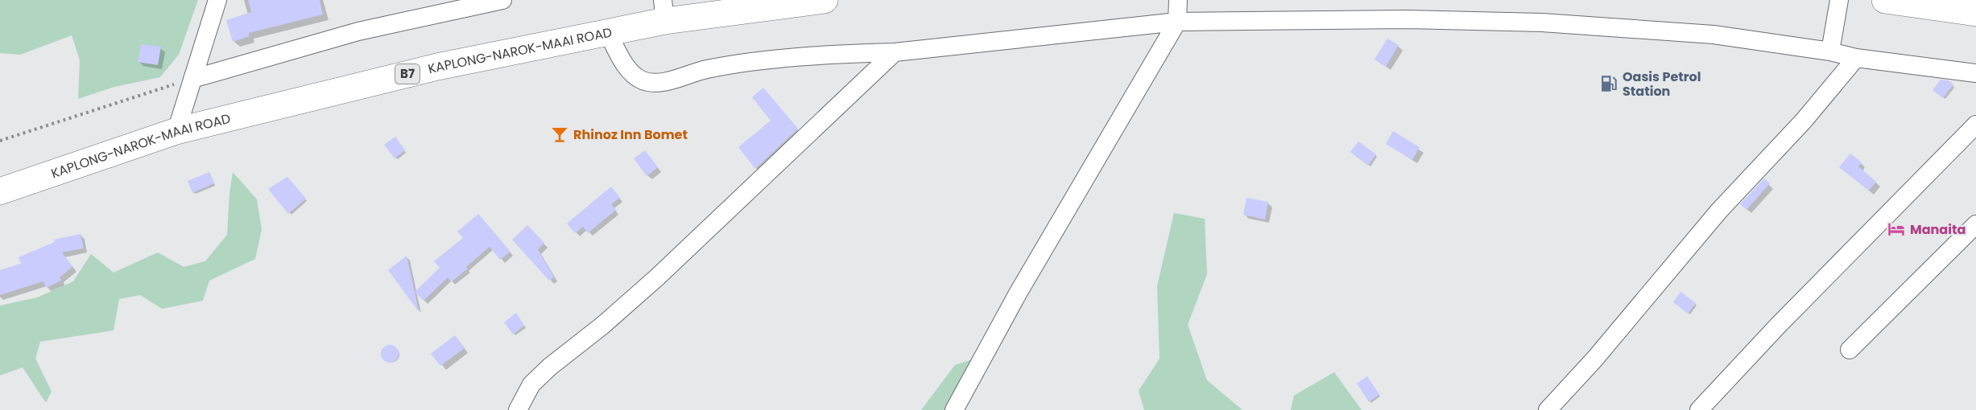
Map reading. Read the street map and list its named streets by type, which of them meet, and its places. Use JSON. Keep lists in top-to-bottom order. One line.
{"streets":{"highway":["KAPLONG-NAROK-MAAI ROAD","B7"]},"places":{"fuel station":["Oasis Petrol Station"],"bar":["Rhinoz Inn Bomet"],"hotel":["Manaita"]}}
